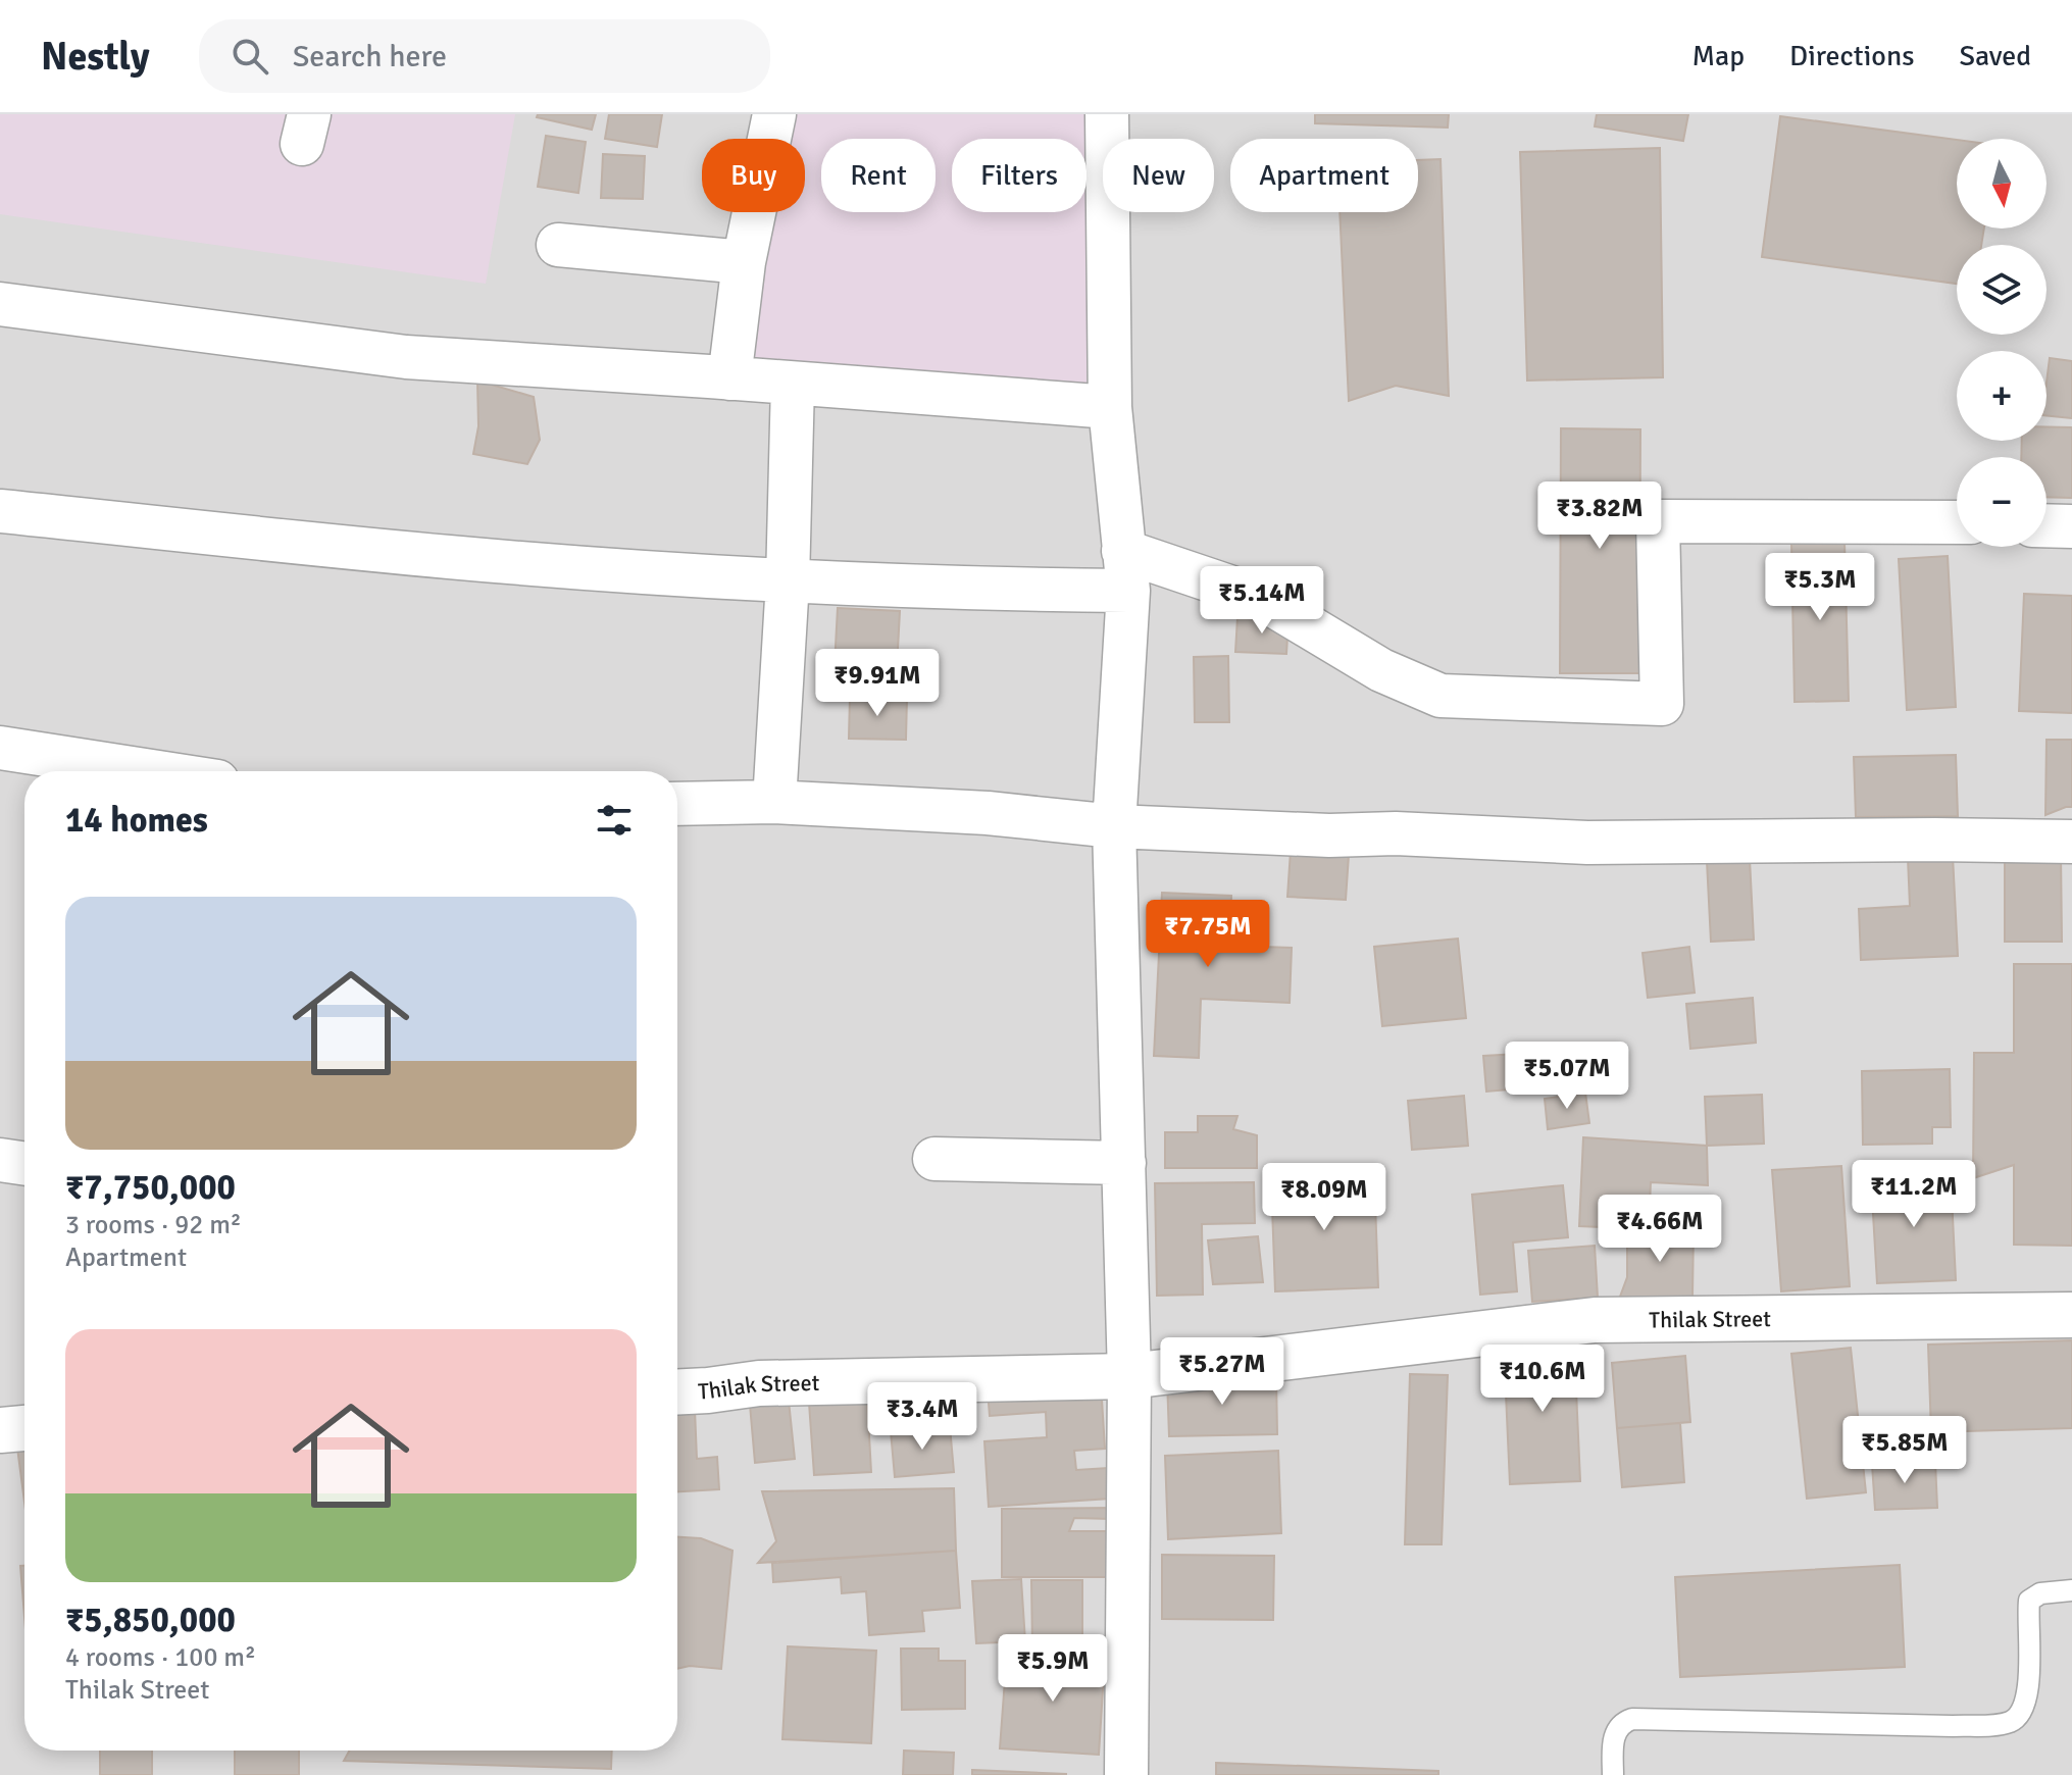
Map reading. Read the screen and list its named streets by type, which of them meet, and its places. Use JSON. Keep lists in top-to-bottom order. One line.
{"streets":{"street":["Thilak Street"]},"north":"bottom","page":{"header":"Nestly","search":"Search here","nav":["Map","Directions","Saved"],"map_buttons":["+","−"],"chip":["Buy","Rent","Filters","New","Apartment"],"price":["₹3.82M","₹5.3M","₹5.14M","₹9.91M","₹7.75M","₹5.07M","₹11.2M","₹8.09M","₹4.66M","₹5.27M","₹10.6M","₹3.4M","₹5.85M","₹5.9M"],"heading":"14 homes","list":[{"name":"₹7,750,000","note":"3 rooms · 92 m² · Apartment"},{"name":"₹5,850,000","note":"4 rooms · 100 m² · Thilak Street"}]}}
